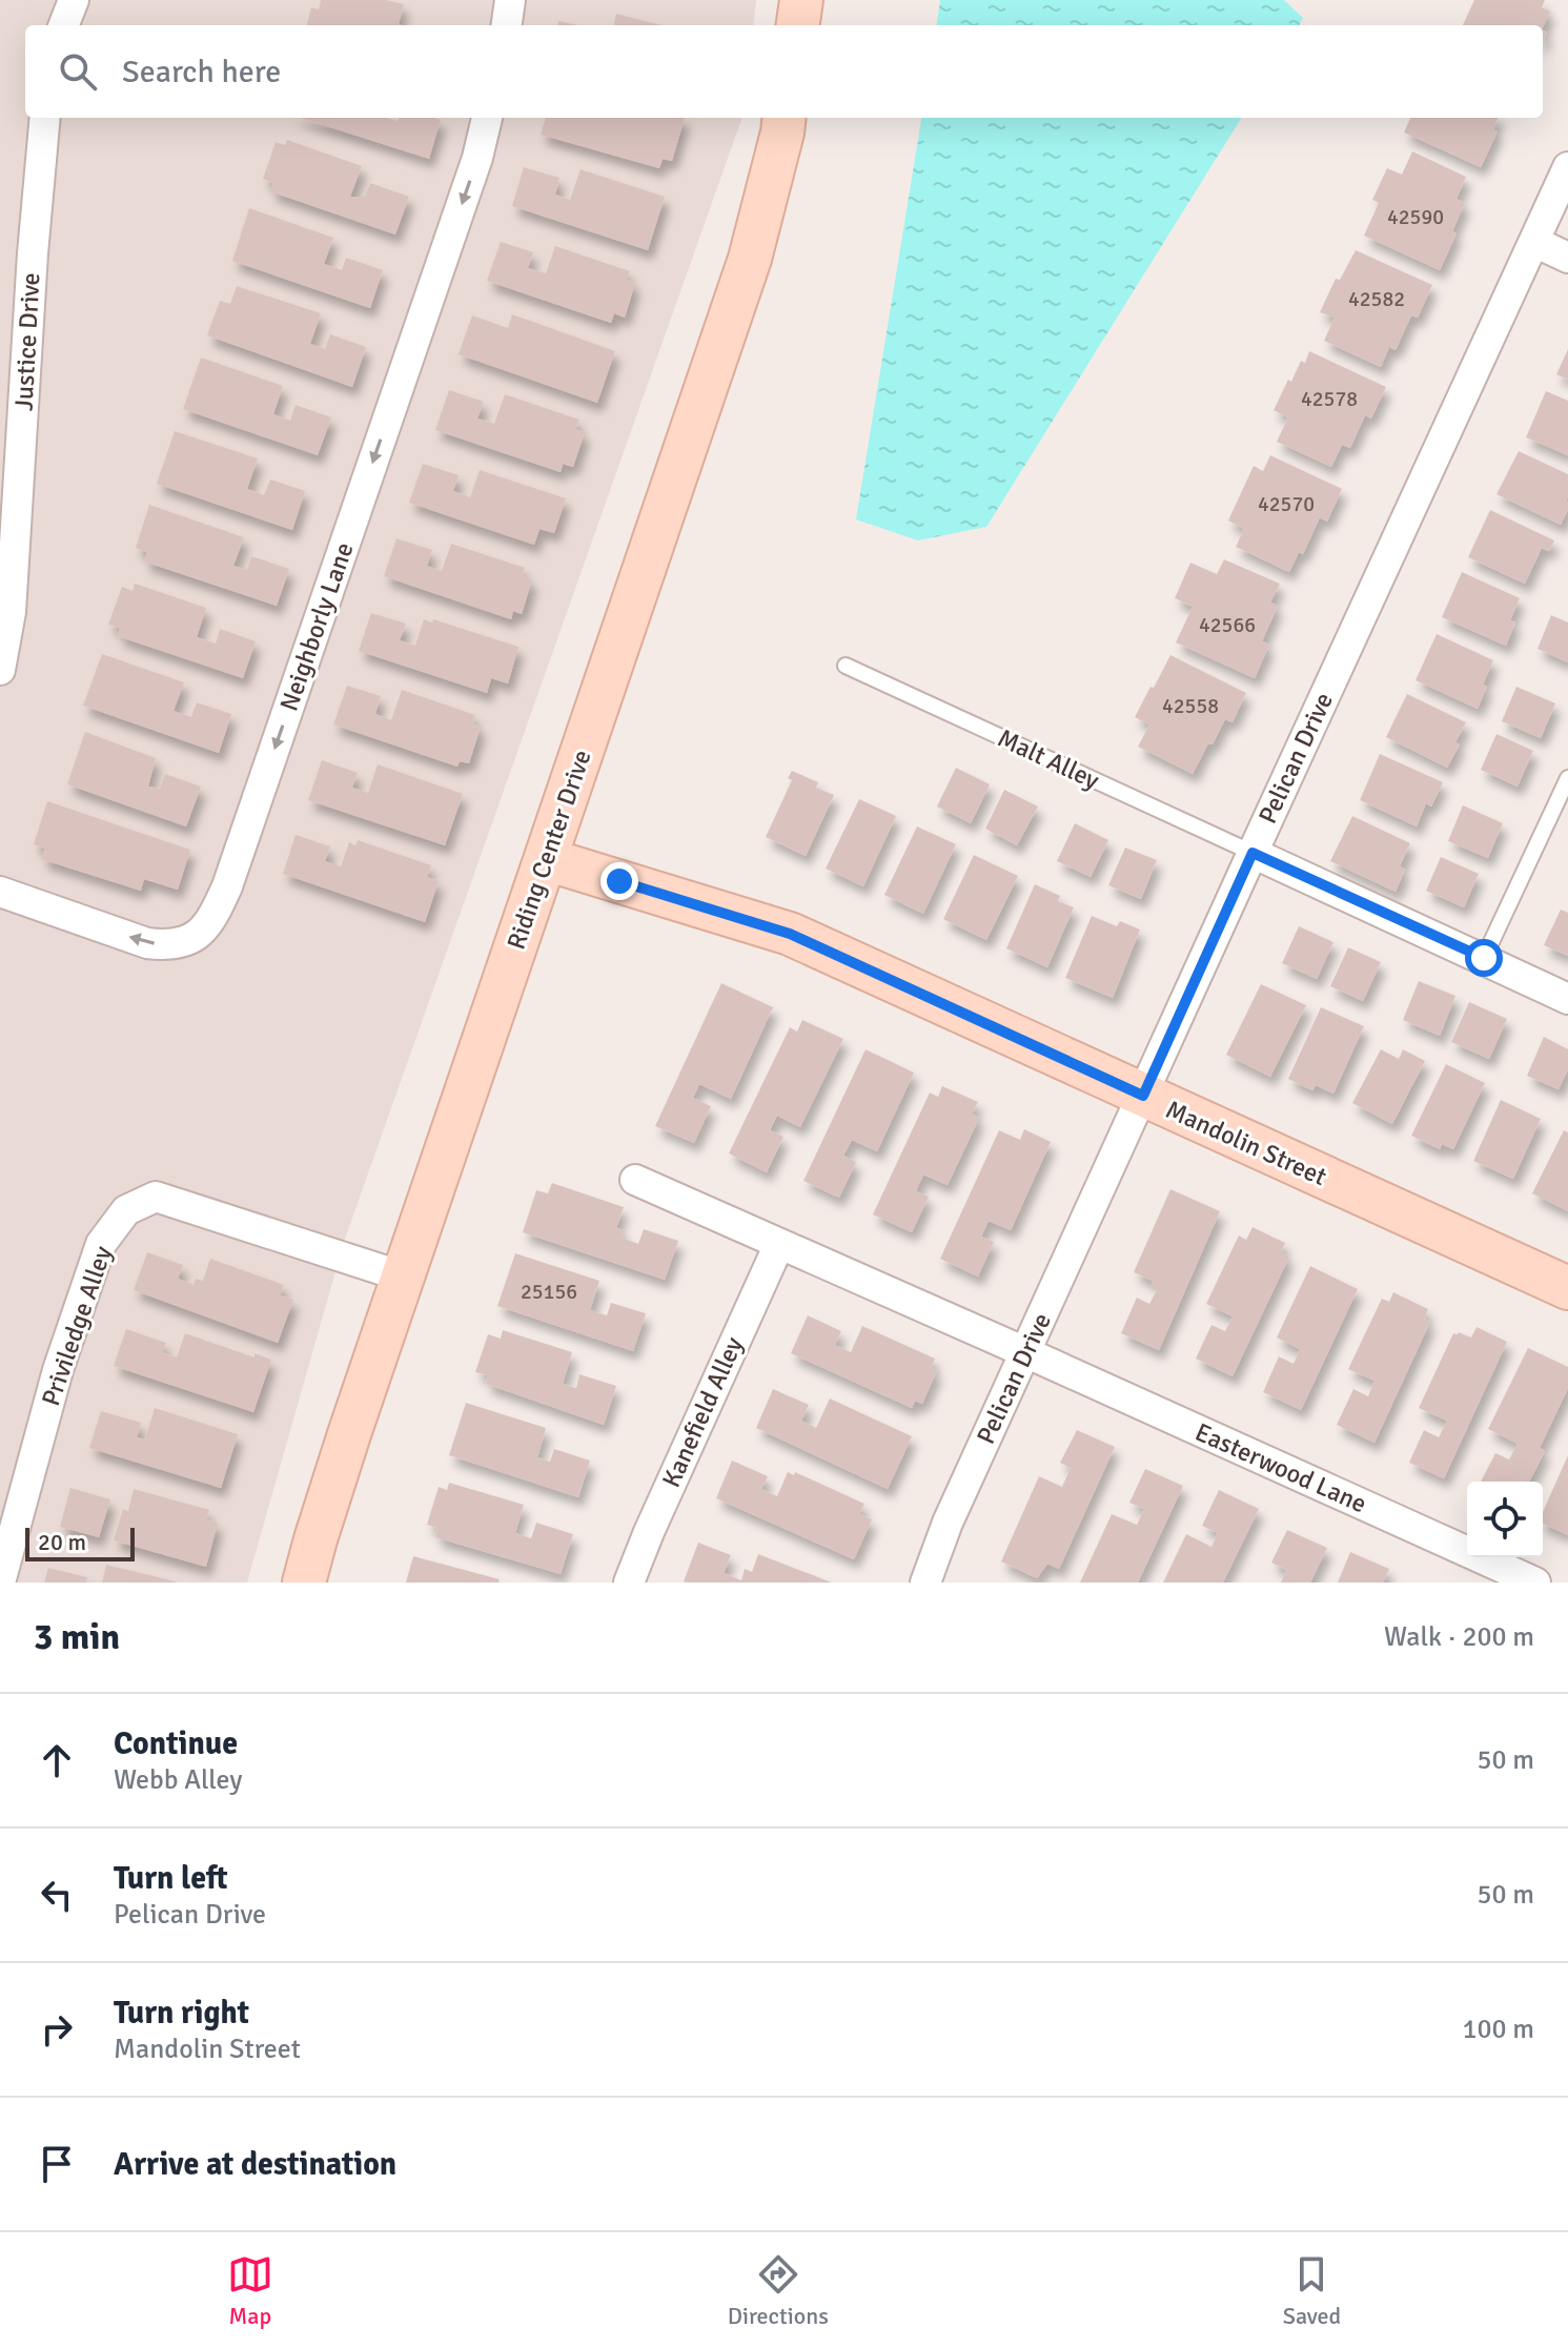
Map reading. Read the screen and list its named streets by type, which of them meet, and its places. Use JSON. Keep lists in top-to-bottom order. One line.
{"streets":{"street":["Justice Drive","Neighborly Lane","Pelican Drive","Riding Center Drive","Mandolin Street","Priviledge Alley","Kanefield Alley","Easterwood Lane"],"lane":["Malt Alley"]},"crossings":[["Pelican Drive","Malt Alley"],["Pelican Drive","Mandolin Street"],["Pelican Drive","Easterwood Lane"],["Riding Center Drive","Mandolin Street"],["Riding Center Drive","Priviledge Alley"]],"one_way":["Neighborly Lane"],"house_numbers":["42590","42582","42578","42570","42566","42558","25156"],"scale_bar":"20 m","page":{"search":"Search here","scale":"20 m","heading":["3 min","Walk · 200 m"],"list":[["Continue","Webb Alley","50 m"],["Turn left","Pelican Drive","50 m"],["Turn right","Mandolin Street","100 m"],"Arrive at destination"],"nav":["Map","Directions","Saved"]}}
